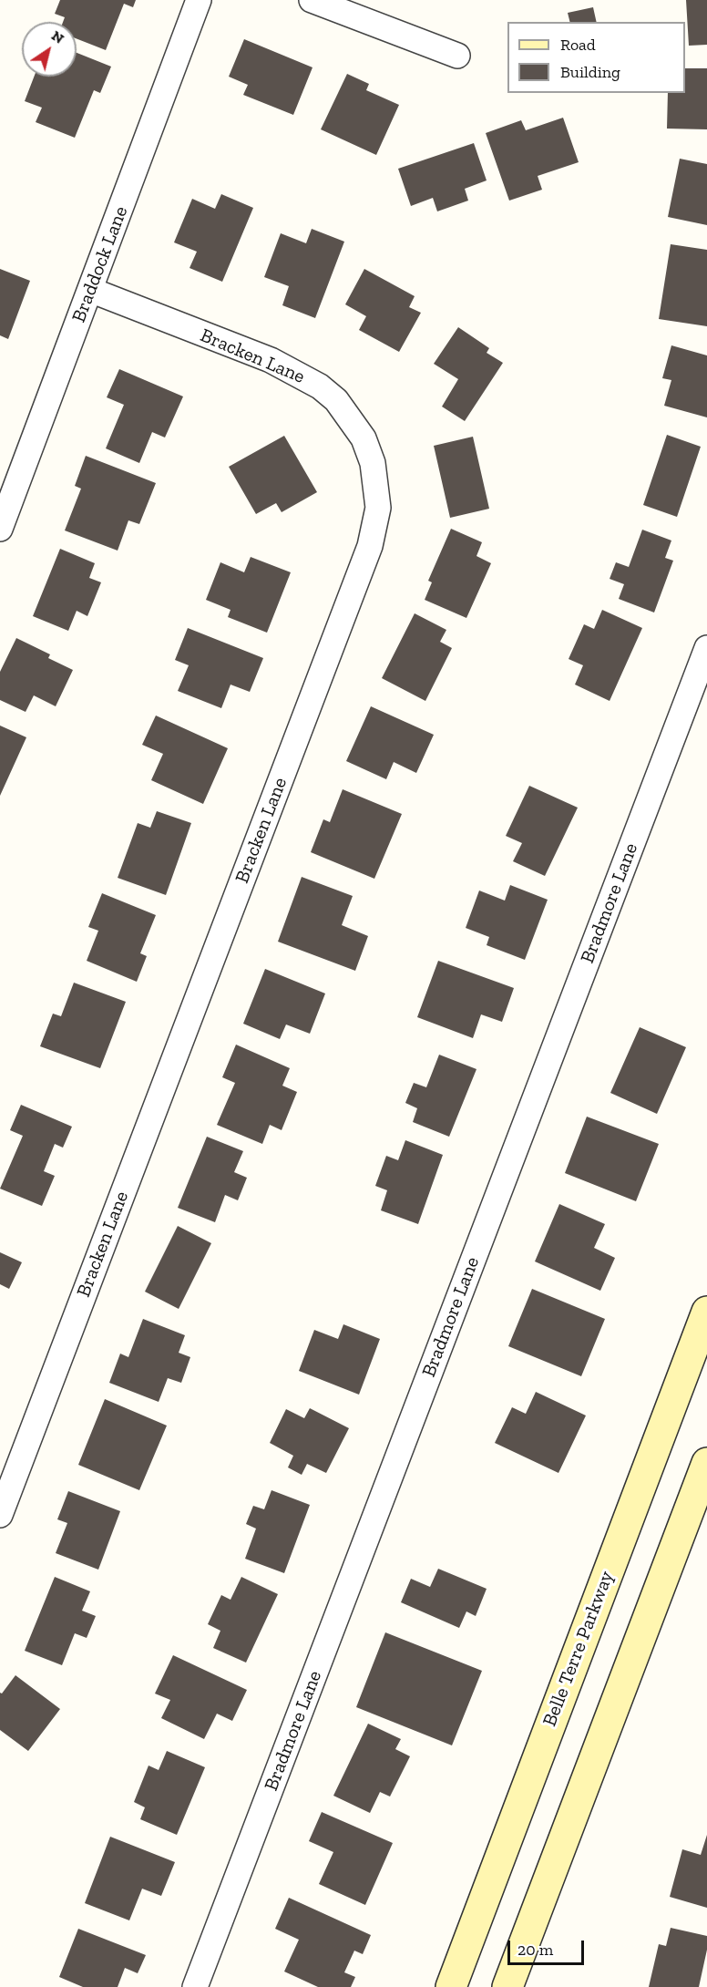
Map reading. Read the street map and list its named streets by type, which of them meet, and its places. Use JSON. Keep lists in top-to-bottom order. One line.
{"streets":{"main road":["Belle Terre Parkway"],"street":["Braddock Lane","Bracken Lane","Bradmore Lane"]},"crossings":[["Braddock Lane","Bracken Lane"]],"legend":["Road","Building"],"scale_bar":"20 m","north":"top right"}
